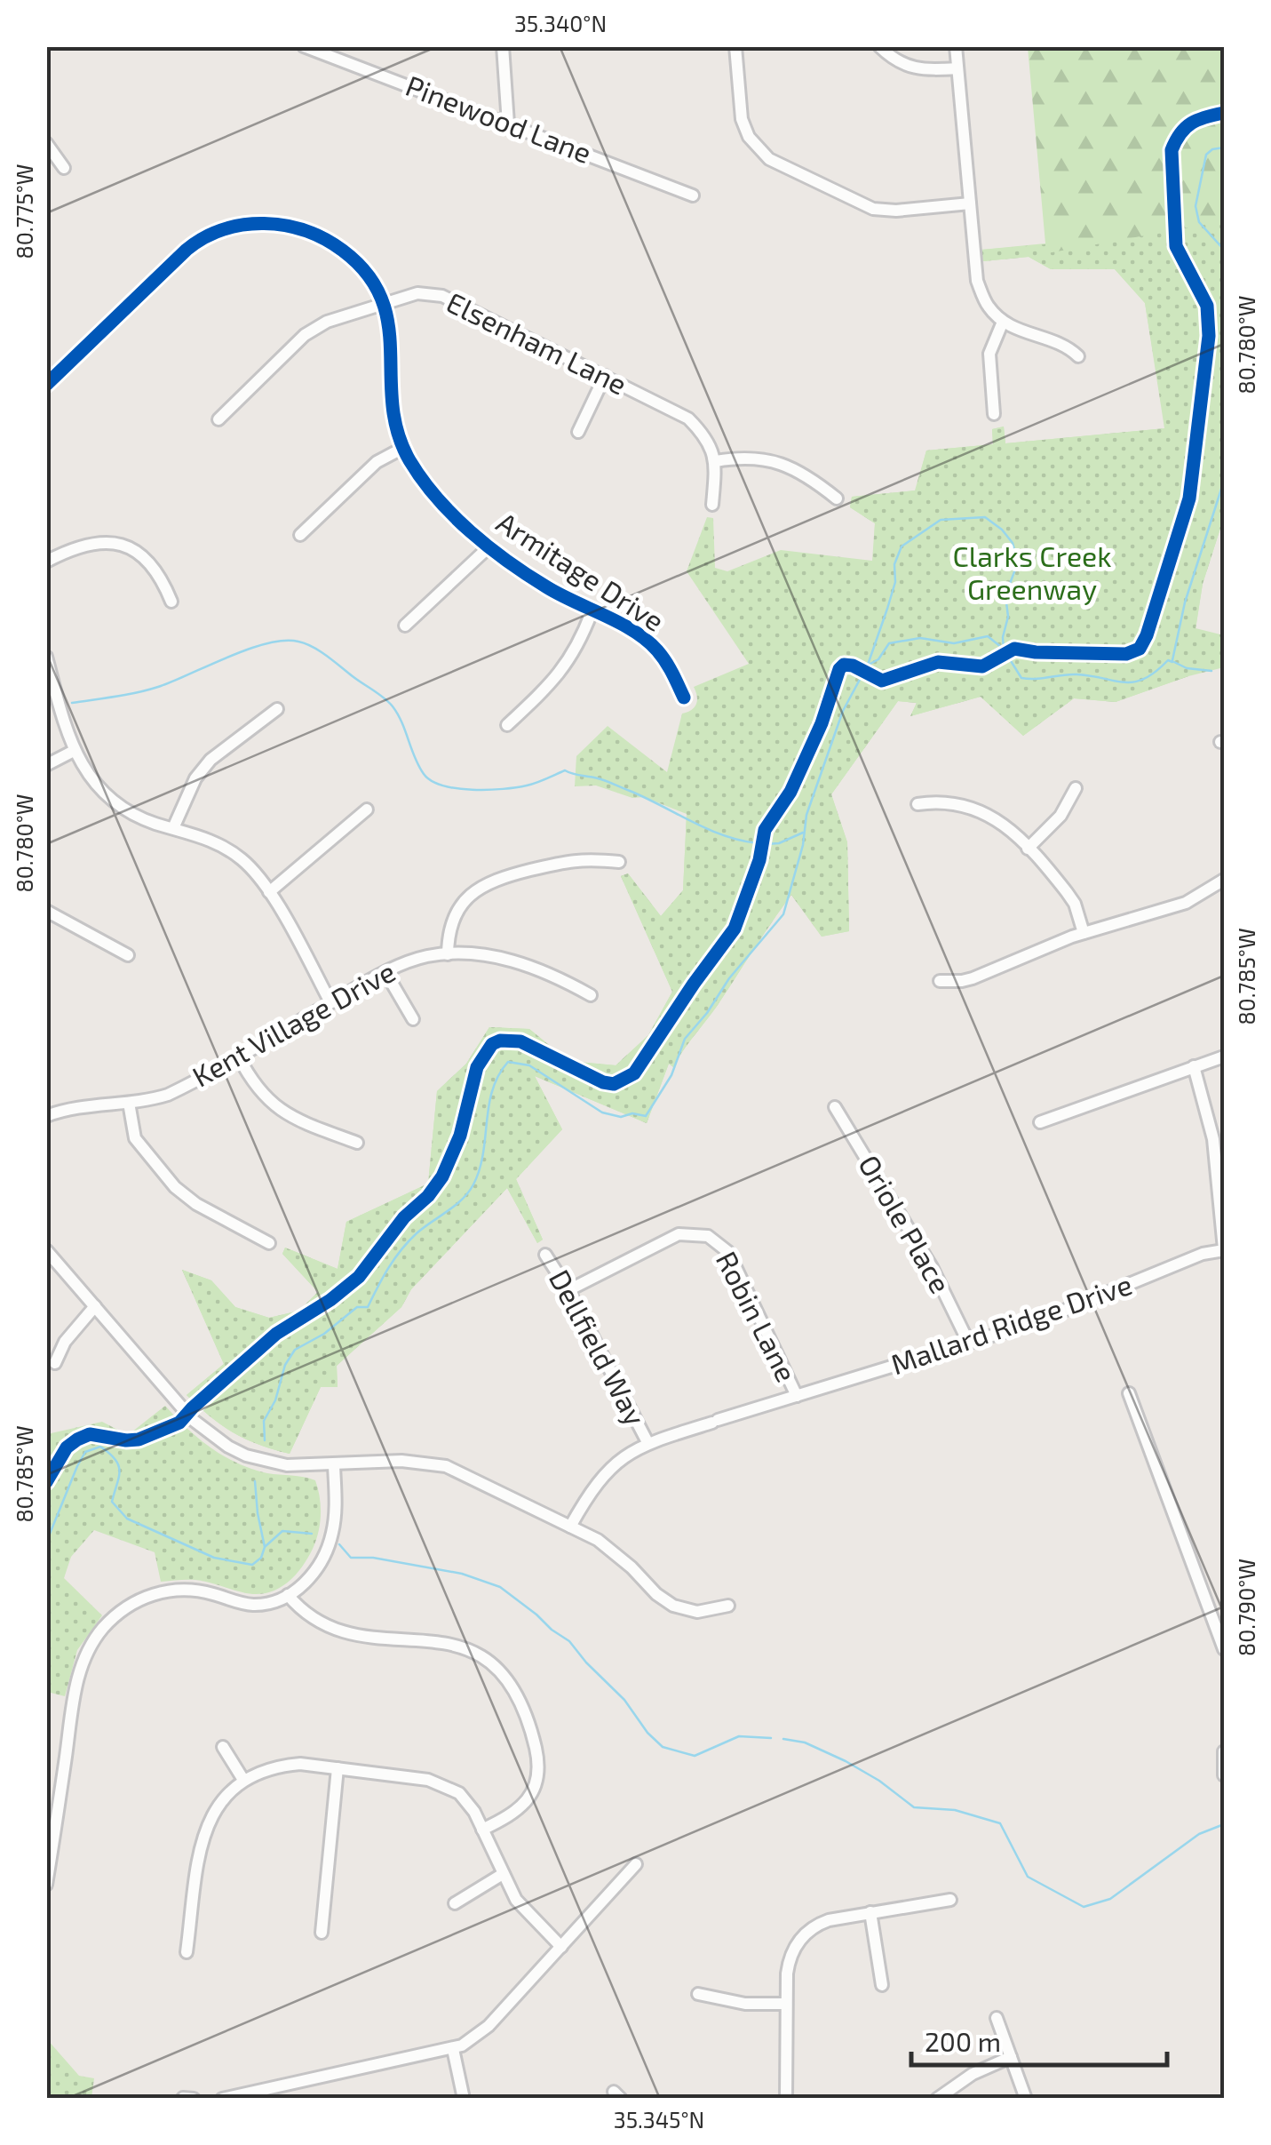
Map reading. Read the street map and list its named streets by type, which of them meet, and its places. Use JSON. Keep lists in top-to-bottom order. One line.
{"streets":{"street":["Pinewood Lane","Elsenham Lane","Armitage Drive","Kent Village Drive","Oriole Place","Robin Lane","Mallard Ridge Drive","Dellfield Way"]},"crossings":[["Elsenham Lane","Armitage Drive"],["Oriole Place","Mallard Ridge Drive"],["Robin Lane","Mallard Ridge Drive"],["Robin Lane","Dellfield Way"],["Mallard Ridge Drive","Dellfield Way"]],"parks":["Clarks Creek Greenway"],"scale_bar":"200 m","coordinates":["35.340°N","80.775°W","80.780°W","80.785°W","80.790°W","35.345°N"]}
